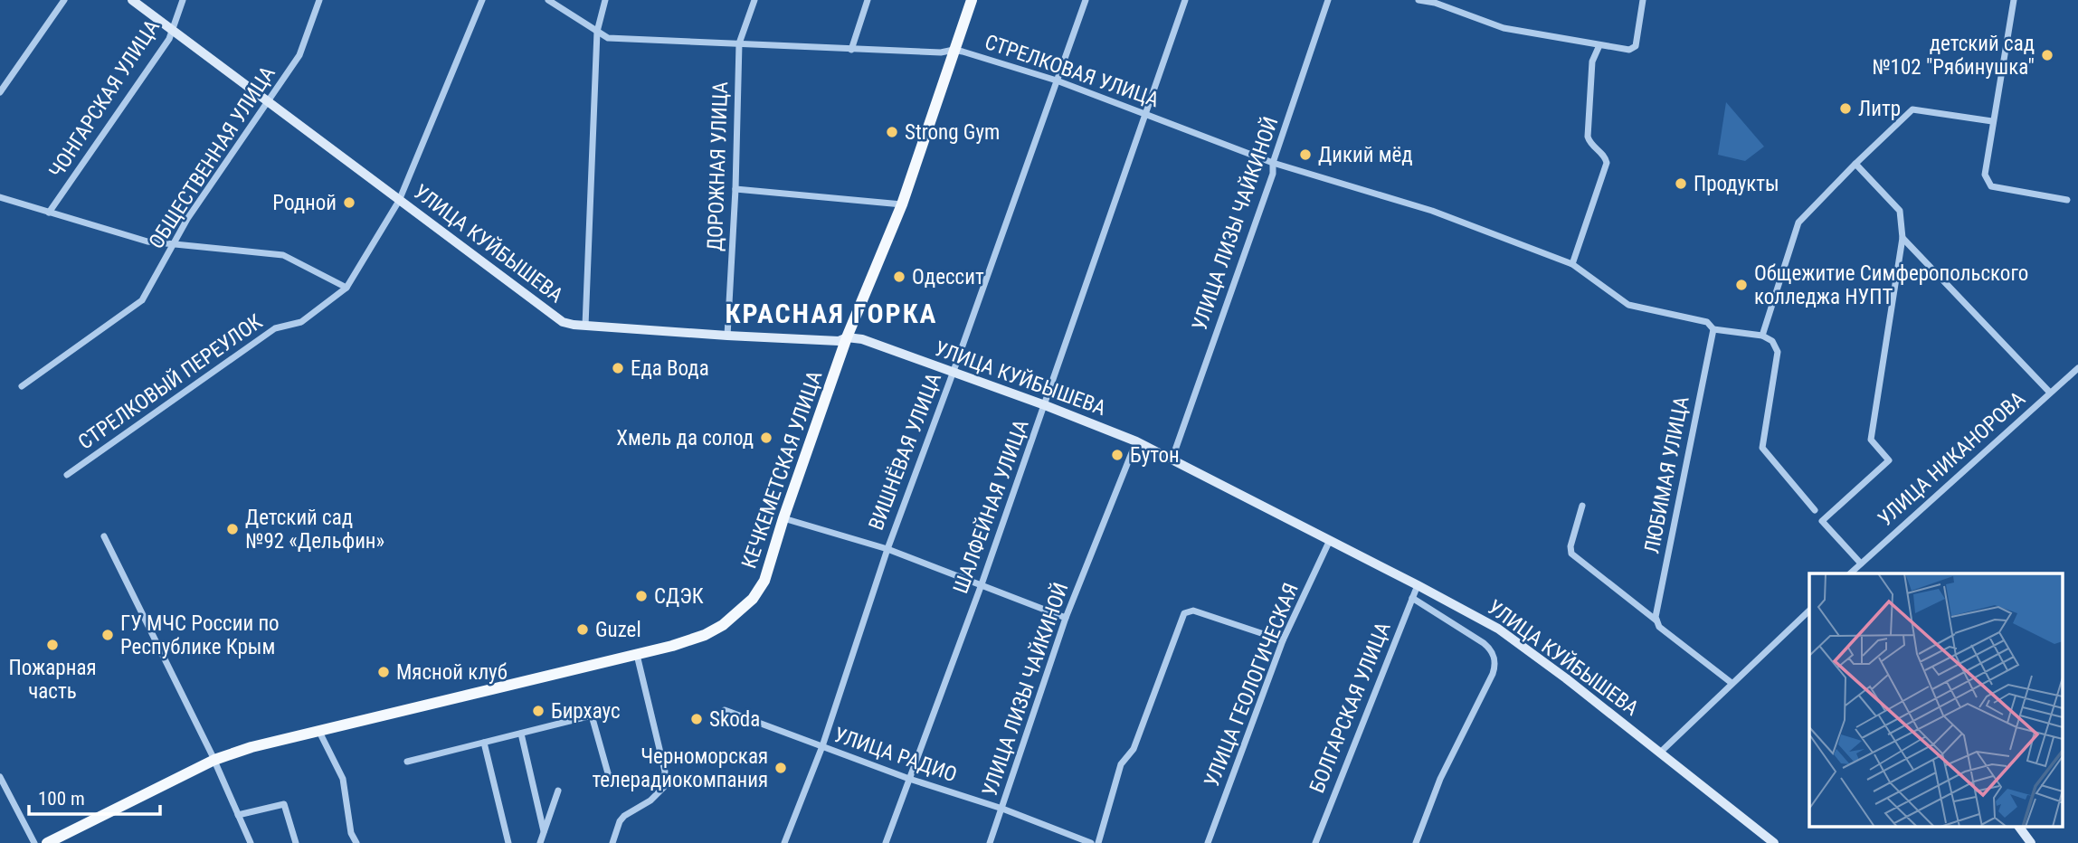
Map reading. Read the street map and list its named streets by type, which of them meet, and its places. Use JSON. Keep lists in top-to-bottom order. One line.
{"streets":{"main road":["УЛИЦА КУЙБЫШЕВА","КЕЧКЕМЕТСКАЯ УЛИЦА"],"street":["СТРЕЛКОВАЯ УЛИЦА","ЧОНГАРСКАЯ УЛИЦА","ОБЩЕСТВЕННАЯ УЛИЦА","ДОРОЖНАЯ УЛИЦА","УЛИЦА ЛИЗЫ ЧАЙКИНОЙ","СТРЕЛКОВЫЙ ПЕРЕУЛОК","ВИШНЁВАЯ УЛИЦА","УЛИЦА НИКАНОРОВА","ЛЮБИМАЯ УЛИЦА","ШАЛФЕЙНАЯ УЛИЦА","УЛИЦА ГЕОЛОГИЧЕСКАЯ","БОЛГАРСКАЯ УЛИЦА","УЛИЦА РАДИО"]},"crossings":[["СТРЕЛКОВАЯ УЛИЦА","ДОРОЖНАЯ УЛИЦА"],["СТРЕЛКОВАЯ УЛИЦА","УЛИЦА ЛИЗЫ ЧАЙКИНОЙ"],["СТРЕЛКОВАЯ УЛИЦА","ВИШНЁВАЯ УЛИЦА"],["СТРЕЛКОВАЯ УЛИЦА","КЕЧКЕМЕТСКАЯ УЛИЦА"],["СТРЕЛКОВАЯ УЛИЦА","ЛЮБИМАЯ УЛИЦА"],["СТРЕЛКОВАЯ УЛИЦА","ШАЛФЕЙНАЯ УЛИЦА"],["ЧОНГАРСКАЯ УЛИЦА","УЛИЦА КУЙБЫШЕВА"],["ОБЩЕСТВЕННАЯ УЛИЦА","УЛИЦА КУЙБЫШЕВА"],["ДОРОЖНАЯ УЛИЦА","УЛИЦА КУЙБЫШЕВА"],["УЛИЦА ЛИЗЫ ЧАЙКИНОЙ","УЛИЦА КУЙБЫШЕВА"],["УЛИЦА ЛИЗЫ ЧАЙКИНОЙ","УЛИЦА РАДИО"],["УЛИЦА КУЙБЫШЕВА","СТРЕЛКОВЫЙ ПЕРЕУЛОК"],["УЛИЦА КУЙБЫШЕВА","ВИШНЁВАЯ УЛИЦА"],["УЛИЦА КУЙБЫШЕВА","КЕЧКЕМЕТСКАЯ УЛИЦА"],["УЛИЦА КУЙБЫШЕВА","ШАЛФЕЙНАЯ УЛИЦА"],["УЛИЦА КУЙБЫШЕВА","УЛИЦА ГЕОЛОГИЧЕСКАЯ"],["УЛИЦА КУЙБЫШЕВА","БОЛГАРСКАЯ УЛИЦА"],["ВИШНЁВАЯ УЛИЦА","УЛИЦА РАДИО"],["ШАЛФЕЙНАЯ УЛИЦА","УЛИЦА РАДИО"]],"districts":["КРАСНАЯ ГОРКА"],"places":["детский сад №102 \"Рябинушка\"","Литр","Strong Gym","Дикий мёд","Продукты","Родной","Одессит","Общежитие Симферопольского колледжа НУПТ","Еда Вода","Хмель да солод","Бутон","Детский сад №92 «Дельфин»","СДЭК","Guzel","ГУ МЧС России по Республике Крым","Пожарная часть","Мясной клуб","Бирхаус","Skoda","Черноморская телерадиокомпания"],"scale_bar":"100 m"}
